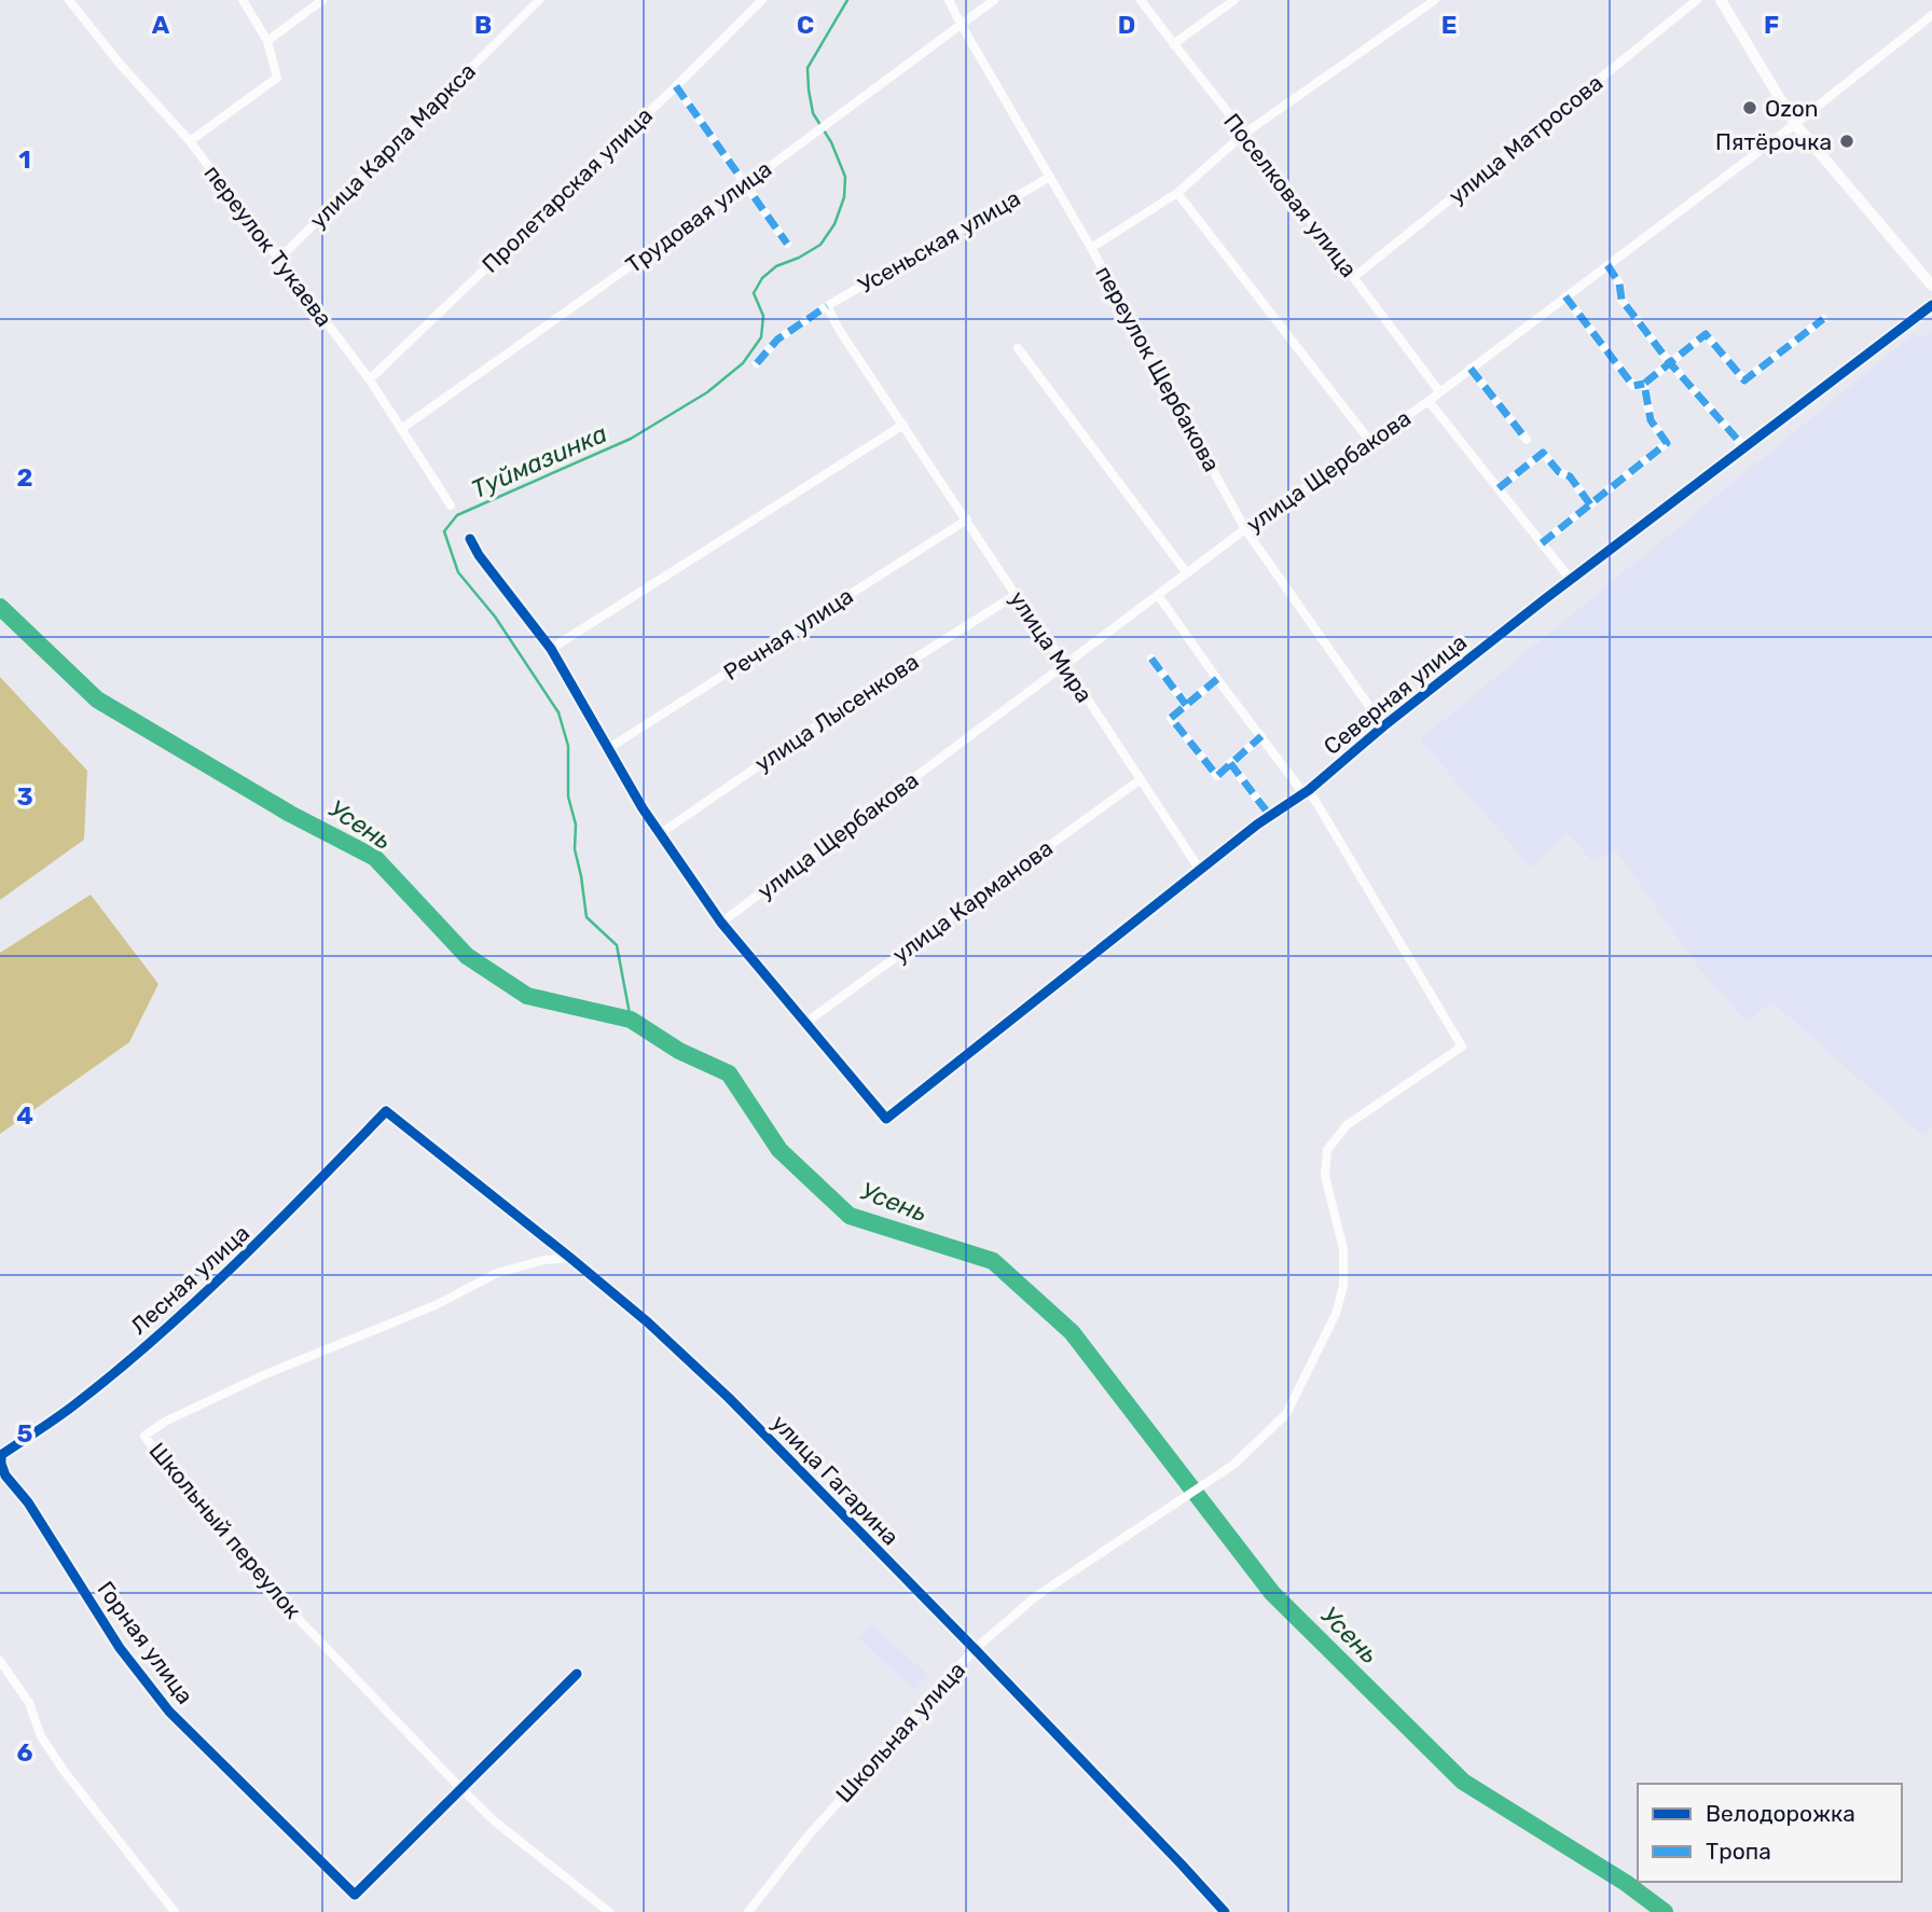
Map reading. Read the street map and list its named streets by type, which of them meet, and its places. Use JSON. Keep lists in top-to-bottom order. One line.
{"streets":{"street":["улица Матросова","улица Карла Маркса","Пролетарская улица","Поселковая улица","Трудовая улица","Усеньская улица","переулок Тукаева","переулок Щербакова","улица Щербакова","Речная улица","улица Мира","Северная улица","улица Лысенкова","улица Карманова","Лесная улица","улица Гагарина","Школьный переулок","Горная улица","Школьная улица"]},"crossings":[["улица Матросова","Поселковая улица"],["улица Карла Маркса","переулок Тукаева"],["Пролетарская улица","переулок Тукаева"],["Поселковая улица","улица Щербакова"],["Трудовая улица","переулок Тукаева"],["Трудовая улица","переулок Щербакова"],["Усеньская улица","переулок Щербакова"],["Усеньская улица","улица Мира"],["переулок Щербакова","улица Щербакова"],["переулок Щербакова","Северная улица"],["улица Щербакова","улица Мира"],["Речная улица","улица Мира"],["улица Мира","Северная улица"],["улица Мира","улица Лысенкова"],["улица Мира","улица Карманова"],["Северная улица","улица Карманова"],["Северная улица","Школьная улица"],["Лесная улица","улица Гагарина"],["Лесная улица","Горная улица"],["улица Гагарина","Школьный переулок"],["улица Гагарина","Школьная улица"],["Школьный переулок","Горная улица"]],"water":["Туймазинка","Усень"],"places":["Ozon","Пятёрочка"],"legend":["Велодорожка","Тропа"],"grid":{"columns":["A","B","C","D","E","F"],"rows":["1","2","3","4","5","6"]}}
